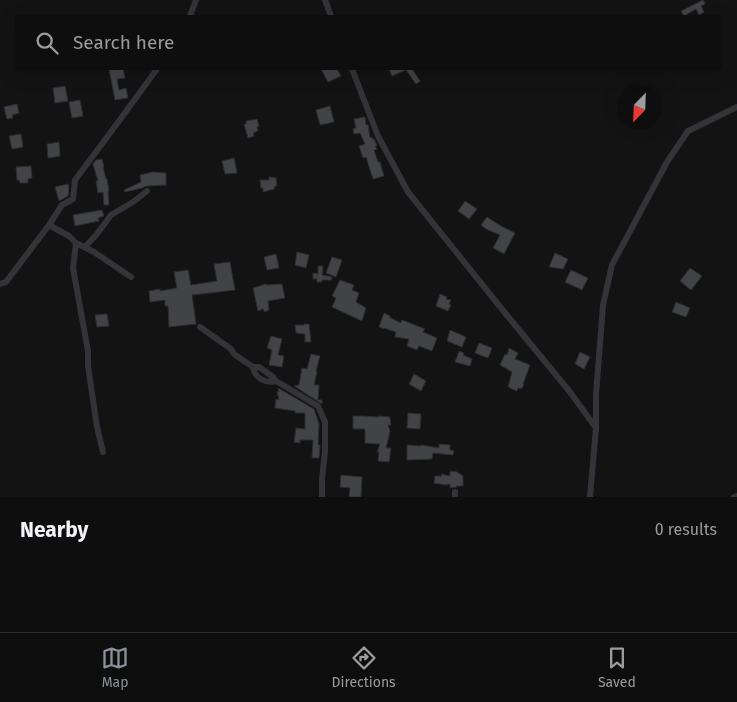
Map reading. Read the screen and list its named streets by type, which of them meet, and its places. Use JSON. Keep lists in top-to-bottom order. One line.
{"north":"bottom left","page":{"search":"Search here","heading":["Nearby","0 results"],"nav":["Map","Directions","Saved"]}}
